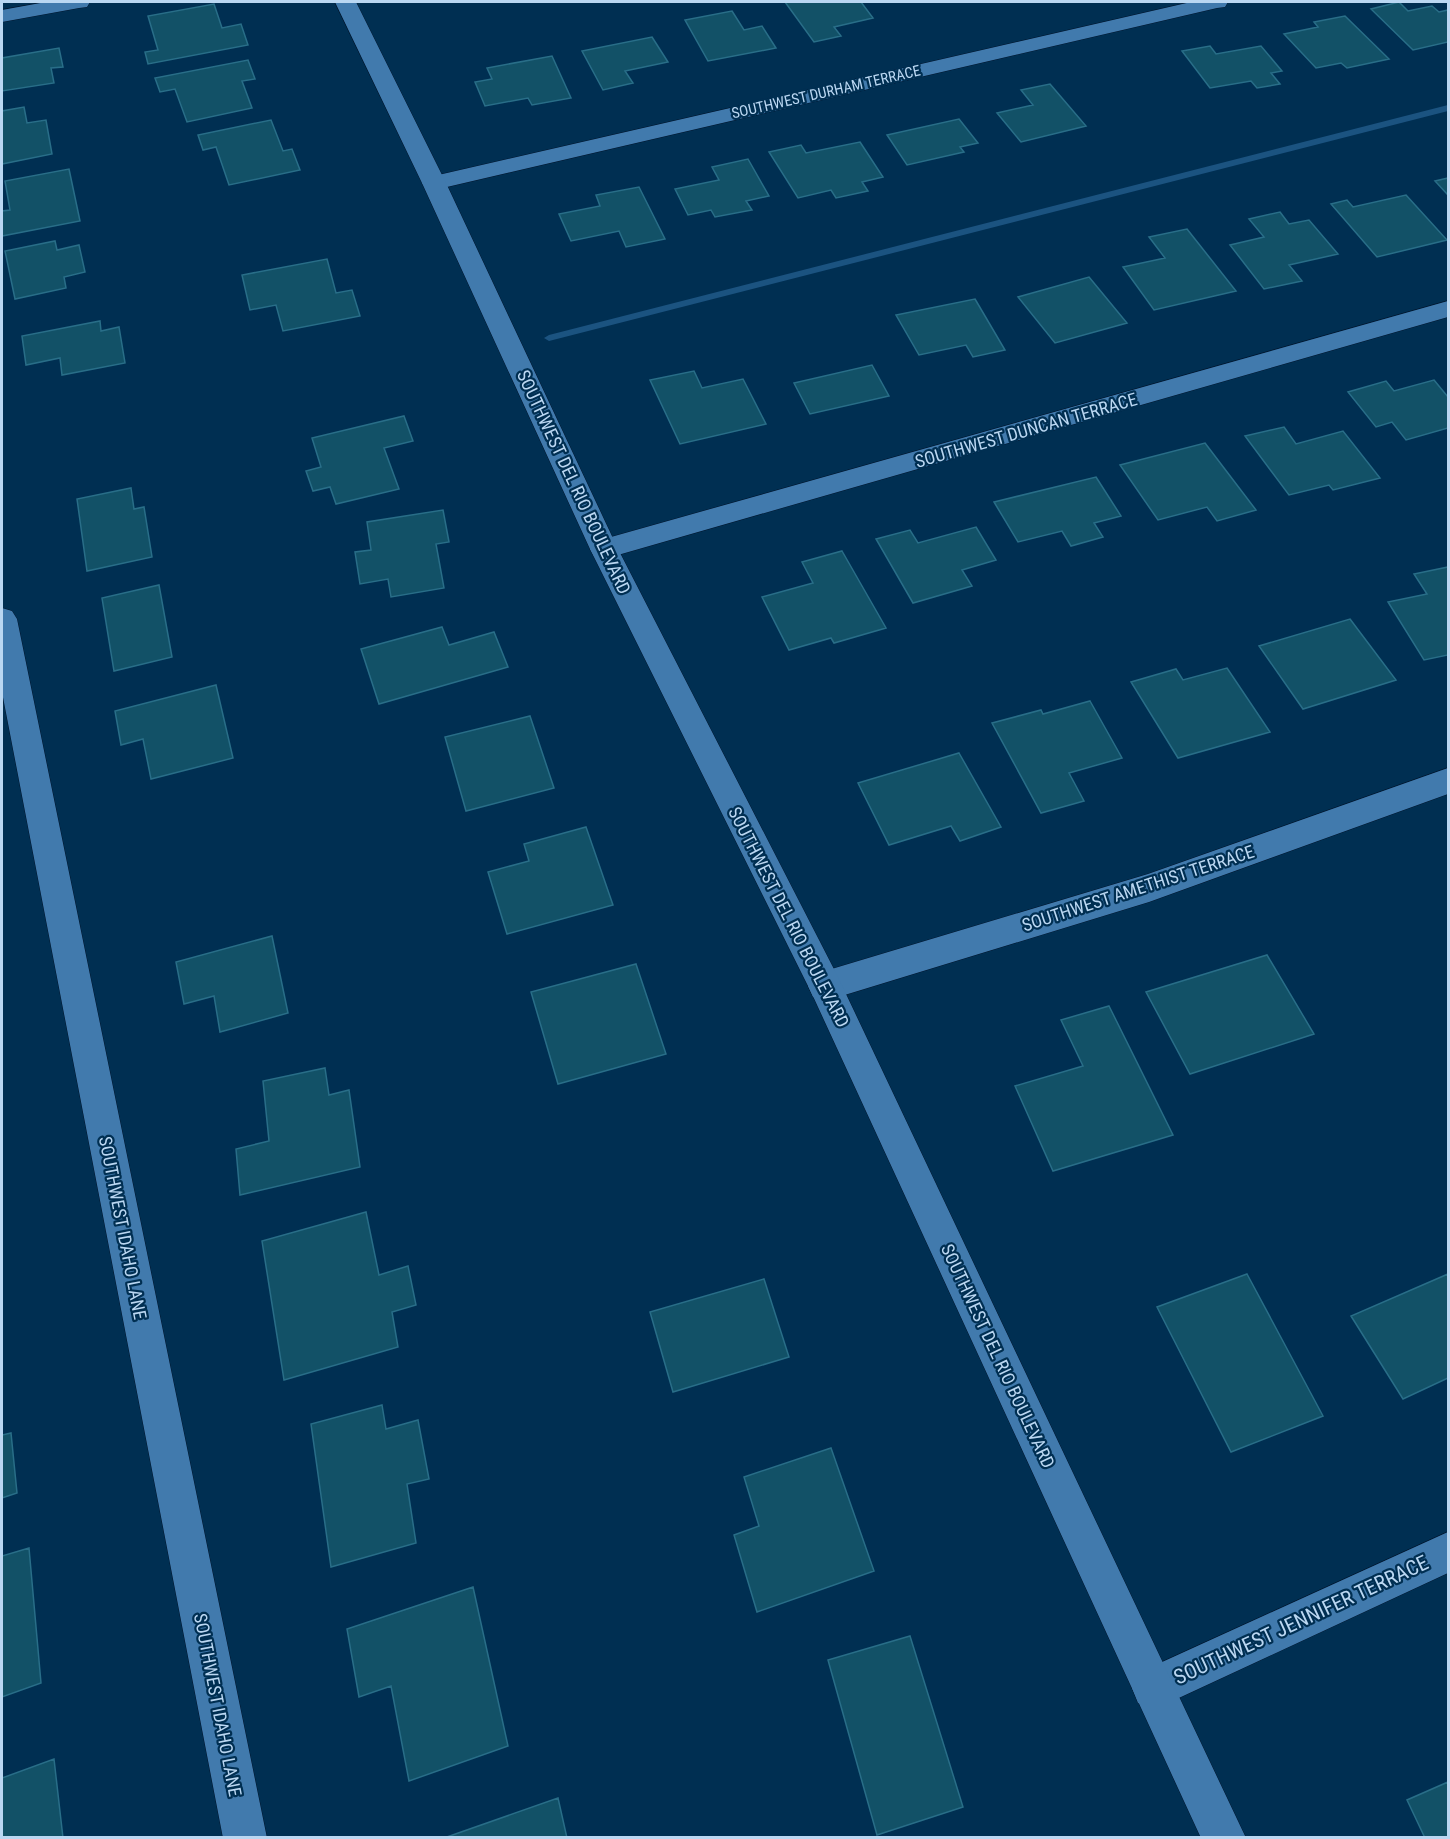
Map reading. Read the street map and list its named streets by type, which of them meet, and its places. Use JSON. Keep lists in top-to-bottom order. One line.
{"streets":{"street":["SOUTHWEST DURHAM TERRACE","SOUTHWEST DUNCAN TERRACE","SOUTHWEST DEL RIO BOULEVARD","SOUTHWEST AMETHIST TERRACE","SOUTHWEST IDAHO LANE","SOUTHWEST JENNIFER TERRACE"]},"crossings":[["SOUTHWEST DURHAM TERRACE","SOUTHWEST DEL RIO BOULEVARD"],["SOUTHWEST DUNCAN TERRACE","SOUTHWEST DEL RIO BOULEVARD"],["SOUTHWEST DEL RIO BOULEVARD","SOUTHWEST AMETHIST TERRACE"],["SOUTHWEST DEL RIO BOULEVARD","SOUTHWEST JENNIFER TERRACE"]]}
